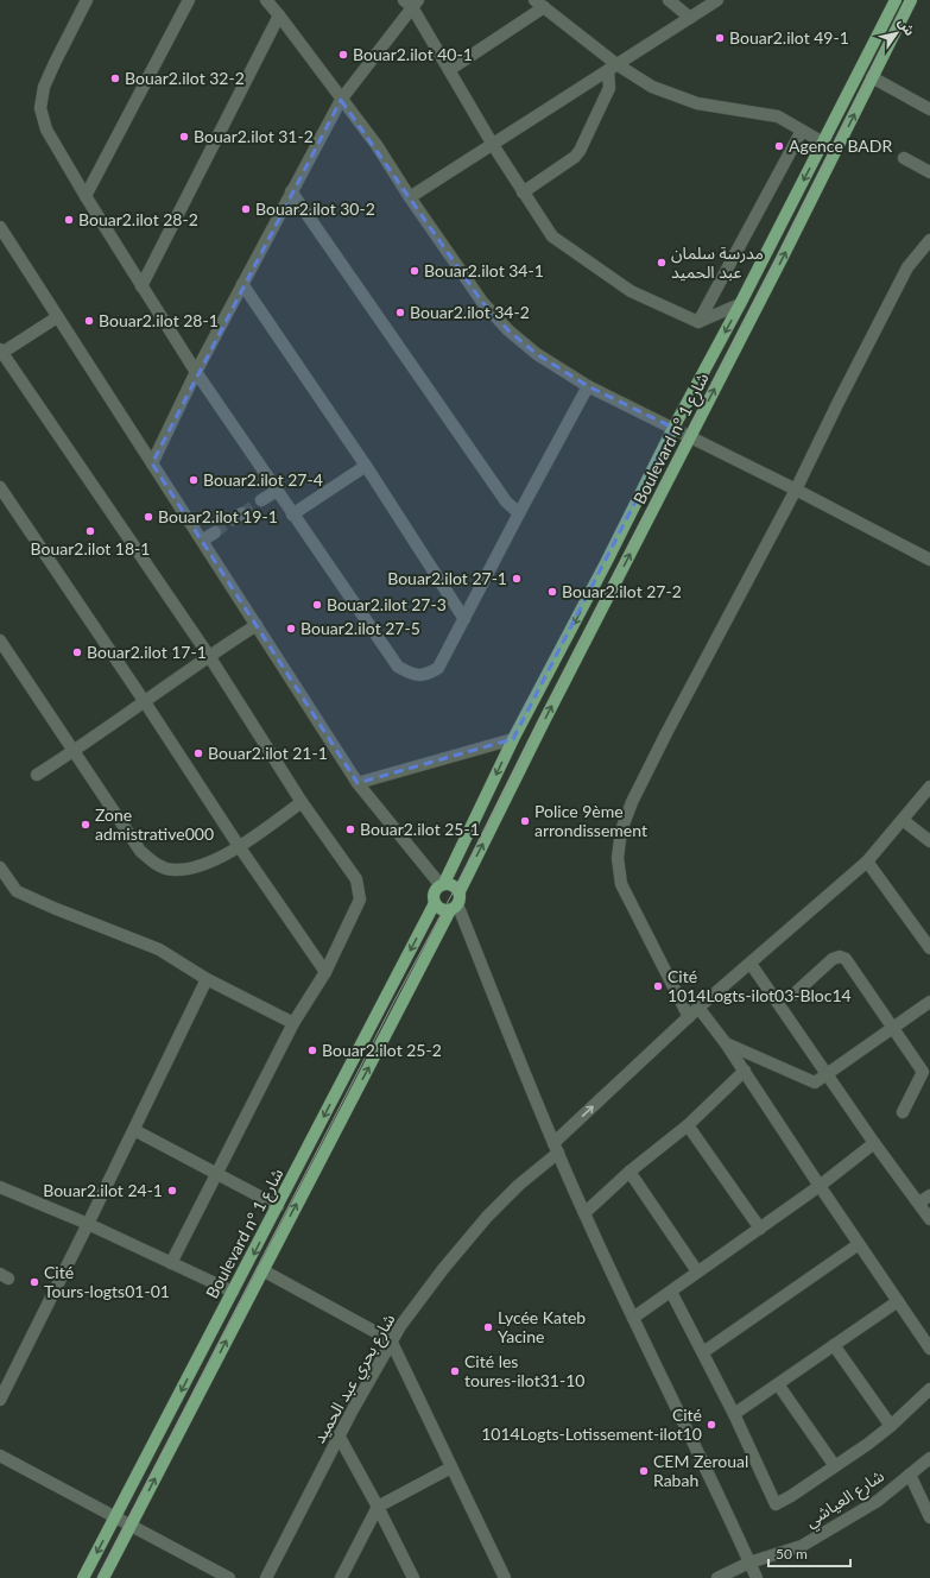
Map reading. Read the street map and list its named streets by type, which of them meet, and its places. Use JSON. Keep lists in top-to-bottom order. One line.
{"streets":{"main road":["Boulevard n° شارع 1"],"street":["شارع بحري عبد الحميد","شارع العياشي"]},"places":["Bouar2.ilot 49-1","Bouar2.ilot 40-1","Bouar2.ilot 32-2","Bouar2.ilot 31-2","Agence BADR","Bouar2.ilot 30-2","Bouar2.ilot 28-2","مدرسة سلمان عبد الحميد","Bouar2.ilot 34-1","Bouar2.ilot 34-2","Bouar2.ilot 28-1","Bouar2.ilot 27-4","Bouar2.ilot 19-1","Bouar2.ilot 18-1","Bouar2.ilot 27-1","Bouar2.ilot 27-2","Bouar2.ilot 27-3","Bouar2.ilot 27-5","Bouar2.ilot 17-1","Bouar2.ilot 21-1","Police 9ème arrondissement","Zone admistrative000","Bouar2.ilot 25-1","Cité 1014Logts-ilot03-Bloc14","Bouar2.ilot 25-2","Bouar2.ilot 24-1","Cité Tours-logts01-01","Lycée Kateb Yacine","Cité les toures-ilot31-10","Cité 1014Logts-Lotissement-ilot10","CEM Zeroual Rabah"],"scale_bar":"50 m","north":"top right"}
